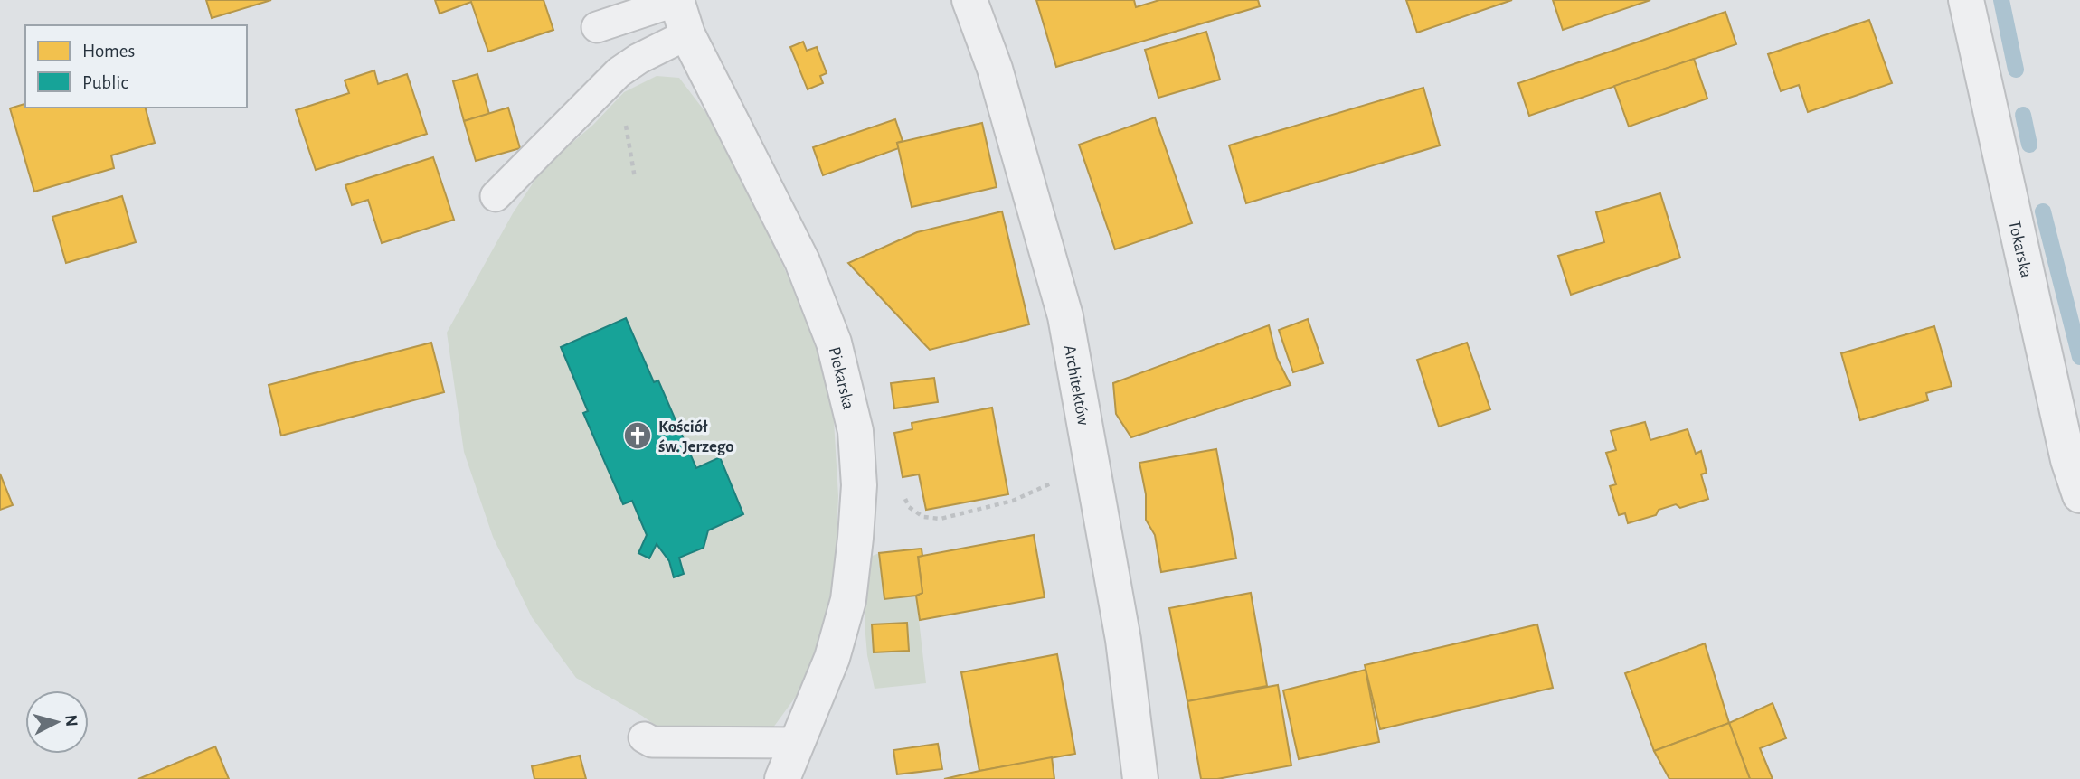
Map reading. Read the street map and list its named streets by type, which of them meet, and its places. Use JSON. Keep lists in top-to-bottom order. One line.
{"streets":{"street":["Tokarska","Piekarska","Architektów"]},"places":{"church":["Kościół św. Jerzego"]},"legend":["Homes","Public"],"north":"right"}
